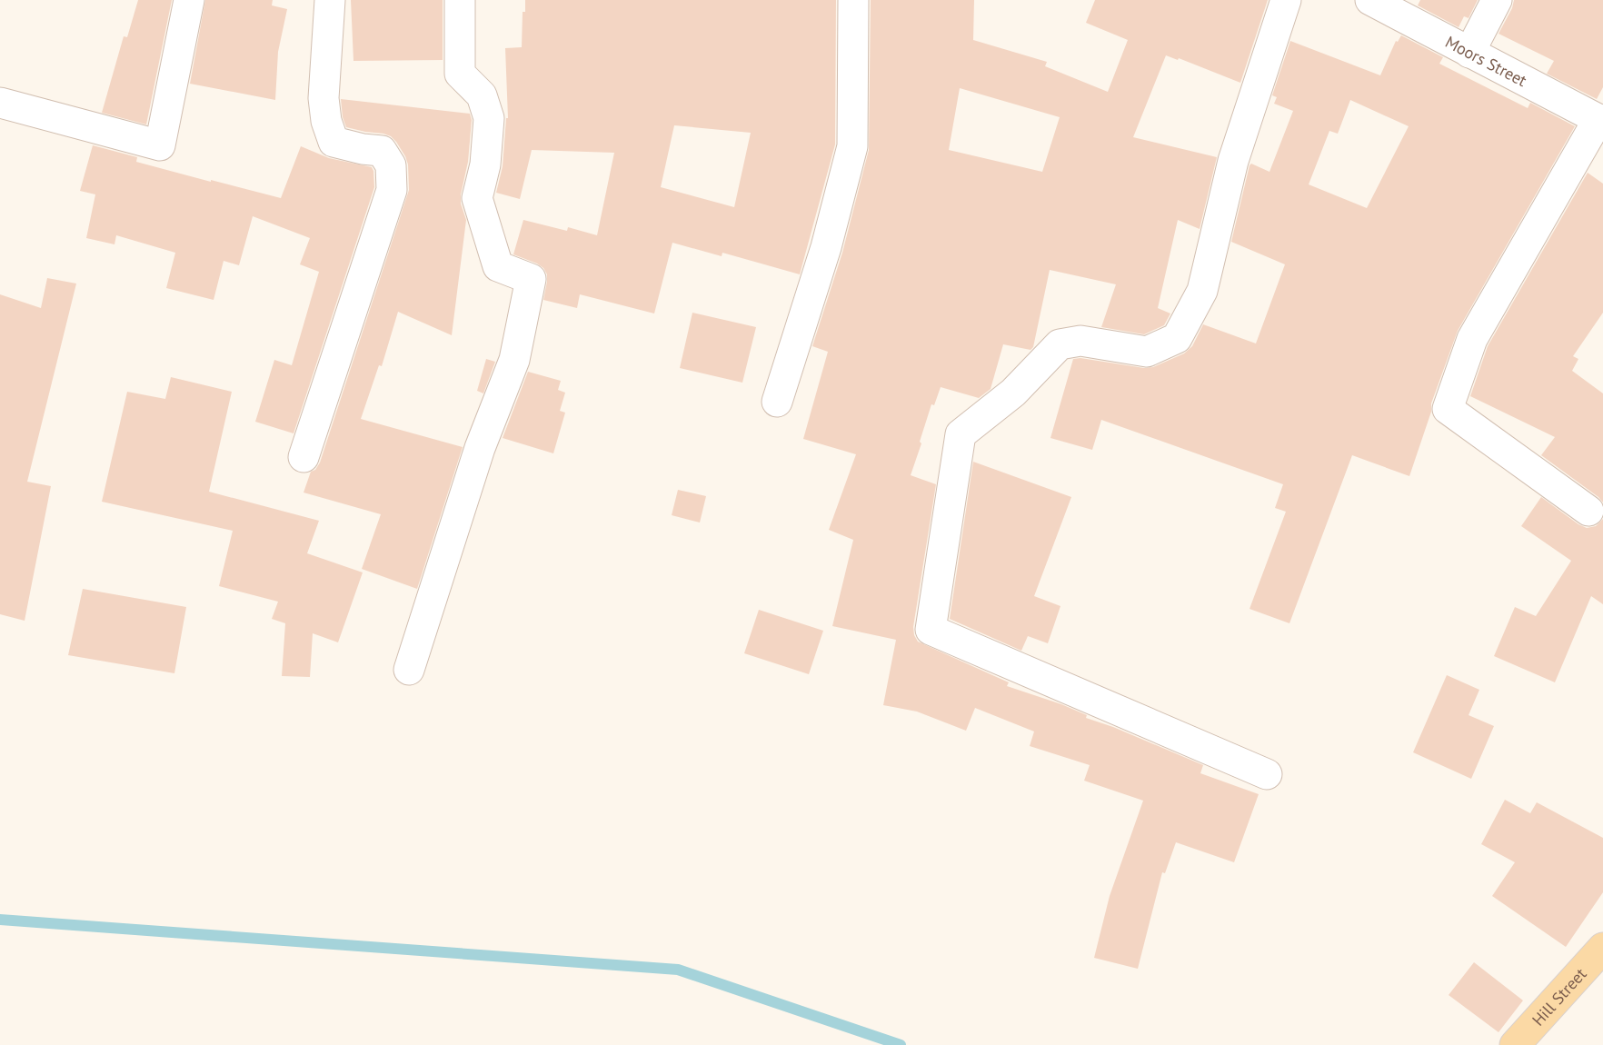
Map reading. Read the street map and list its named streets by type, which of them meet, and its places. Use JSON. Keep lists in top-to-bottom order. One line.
{"streets":{"main road":["Hill Street"],"street":["Moors Street"]}}
